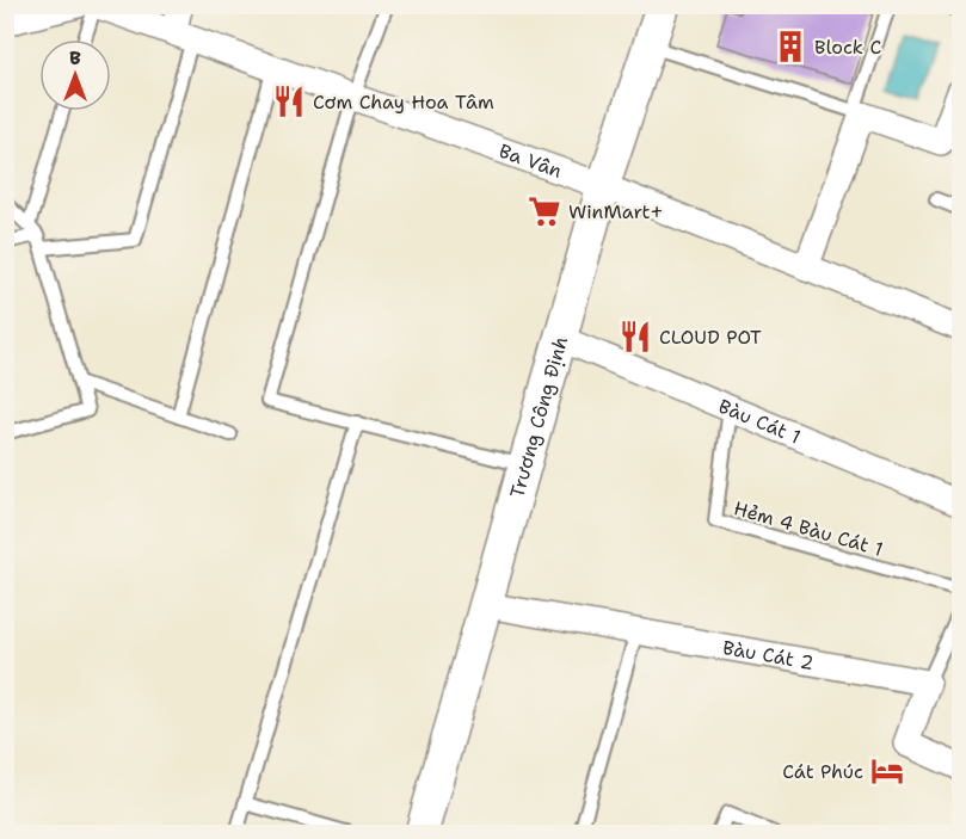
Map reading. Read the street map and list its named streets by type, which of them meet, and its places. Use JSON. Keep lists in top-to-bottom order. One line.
{"streets":{"street":["Ba Vân","Trương Công Định","Bàu Cát 1","Bàu Cát 2"],"lane":["Hẻm 4 Bàu Cát 1"]},"crossings":[["Ba Vân","Trương Công Định"],["Trương Công Định","Bàu Cát 1"],["Trương Công Định","Bàu Cát 2"],["Bàu Cát 1","Hẻm 4 Bàu Cát 1"]],"places":{"building":["Block C"],"restaurant":["Cơm Chay Hoa Tâm","CLOUD POT"],"supermarket":["WinMart+"],"hotel":["Cát Phúc"]},"north":"top"}
